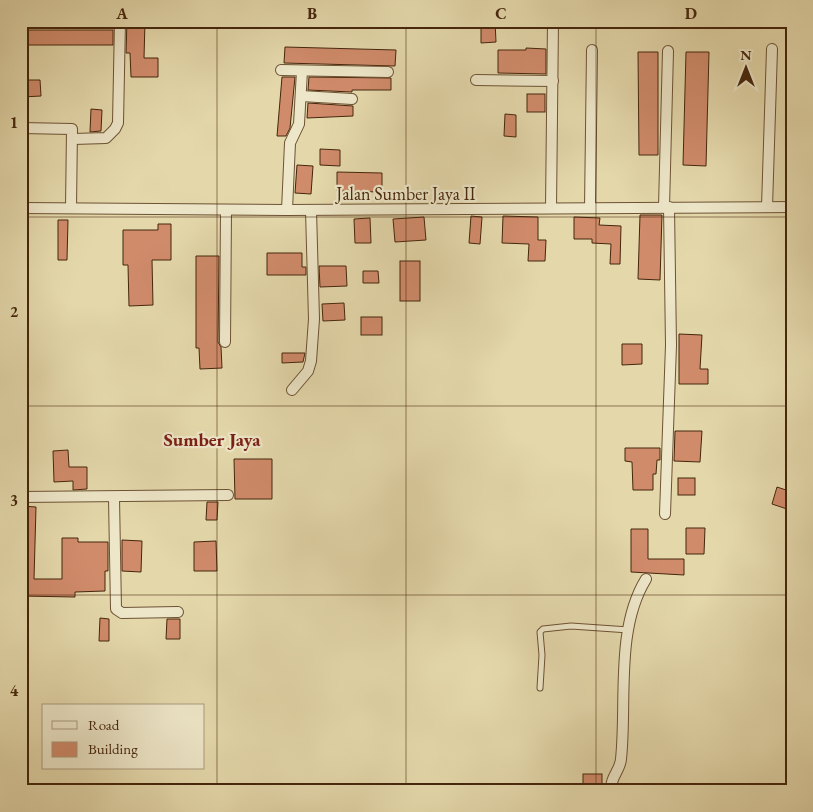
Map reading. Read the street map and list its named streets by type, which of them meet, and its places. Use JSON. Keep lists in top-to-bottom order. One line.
{"streets":{"street":["Jalan Sumber Jaya II"]},"districts":["Sumber Jaya"],"legend":["Road","Building"],"north":"top","grid":{"columns":["A","B","C","D"],"rows":["1","2","3","4"]}}
